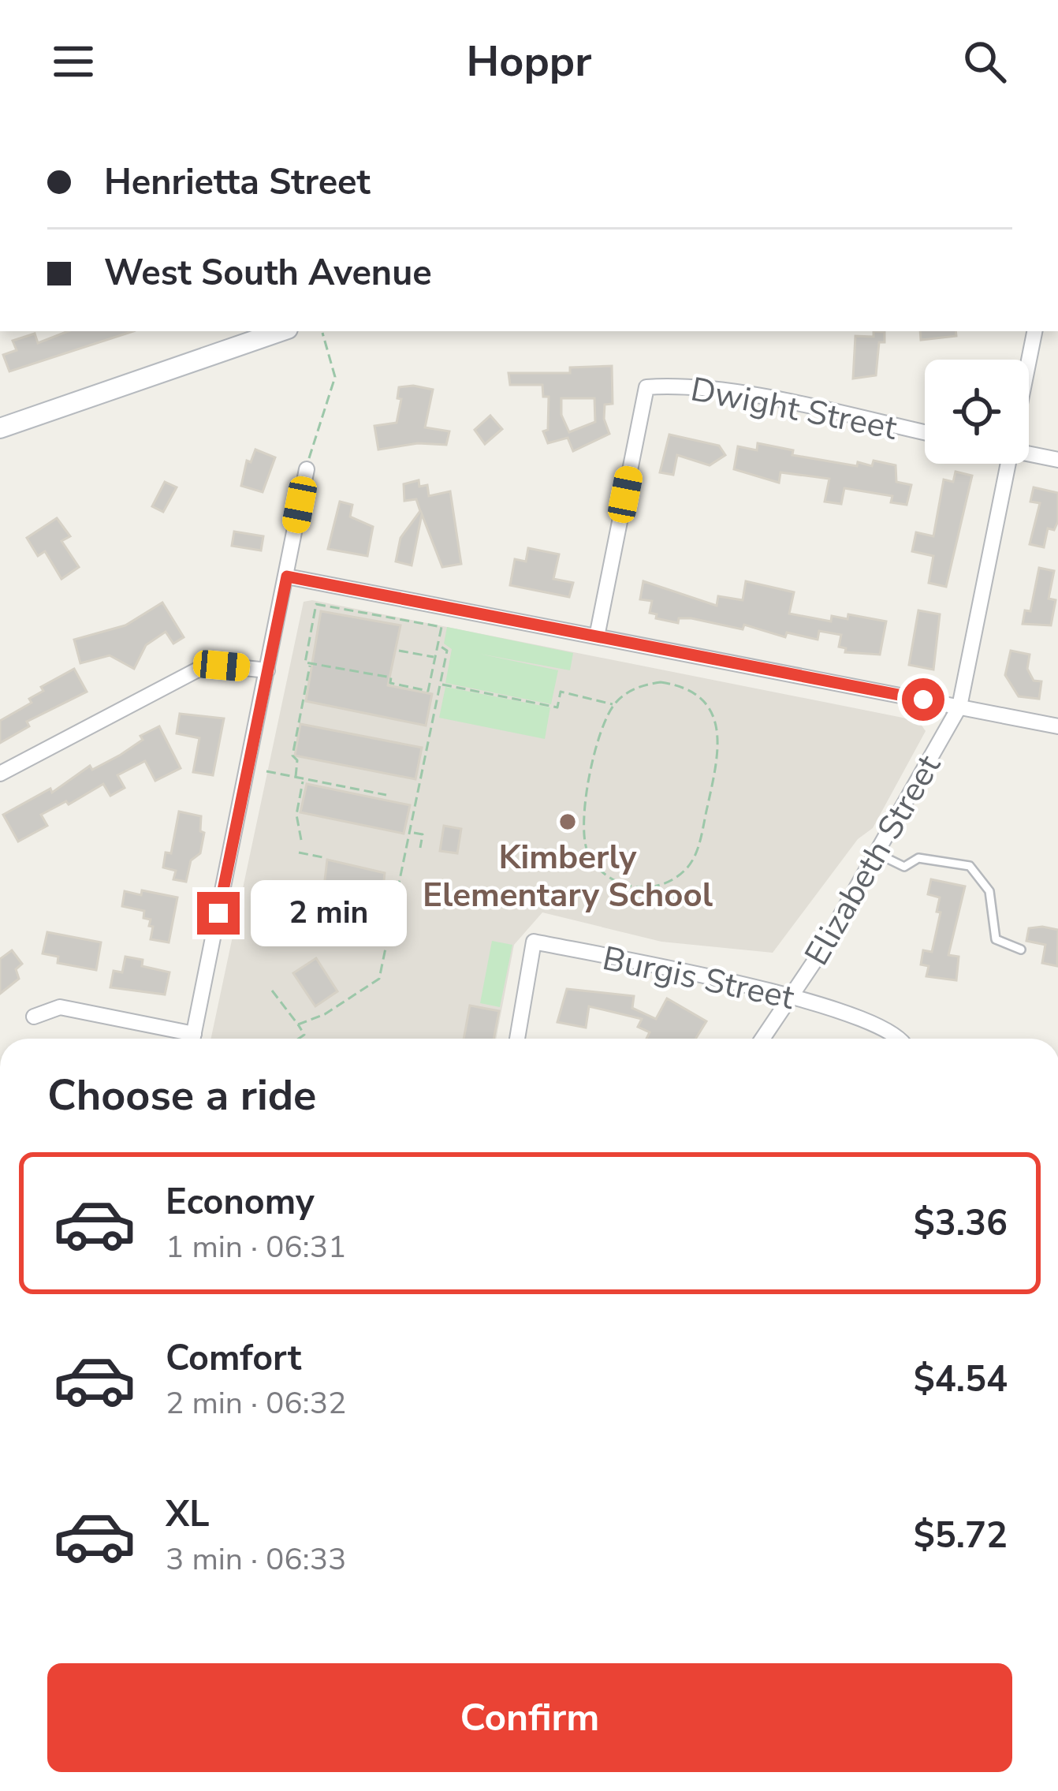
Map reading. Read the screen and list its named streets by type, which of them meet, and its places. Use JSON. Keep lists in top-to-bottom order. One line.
{"streets":{"street":["Dwight Street","Elizabeth Street","Burgis Street"]},"crossings":[["Elizabeth Street","Burgis Street"]],"places":["Kimberly Elementary School"],"page":{"header":"Hoppr","banner":["Henrietta Street","West South Avenue"],"bubble":"2 min","heading":"Choose a ride","list":[{"name":"Economy","note":"1 min · 06:31","value":"$3.36"},{"name":"Comfort","note":"2 min · 06:32","value":"$4.54"},{"name":"XL","note":"3 min · 06:33","value":"$5.72"}],"buttons":"Confirm"}}
